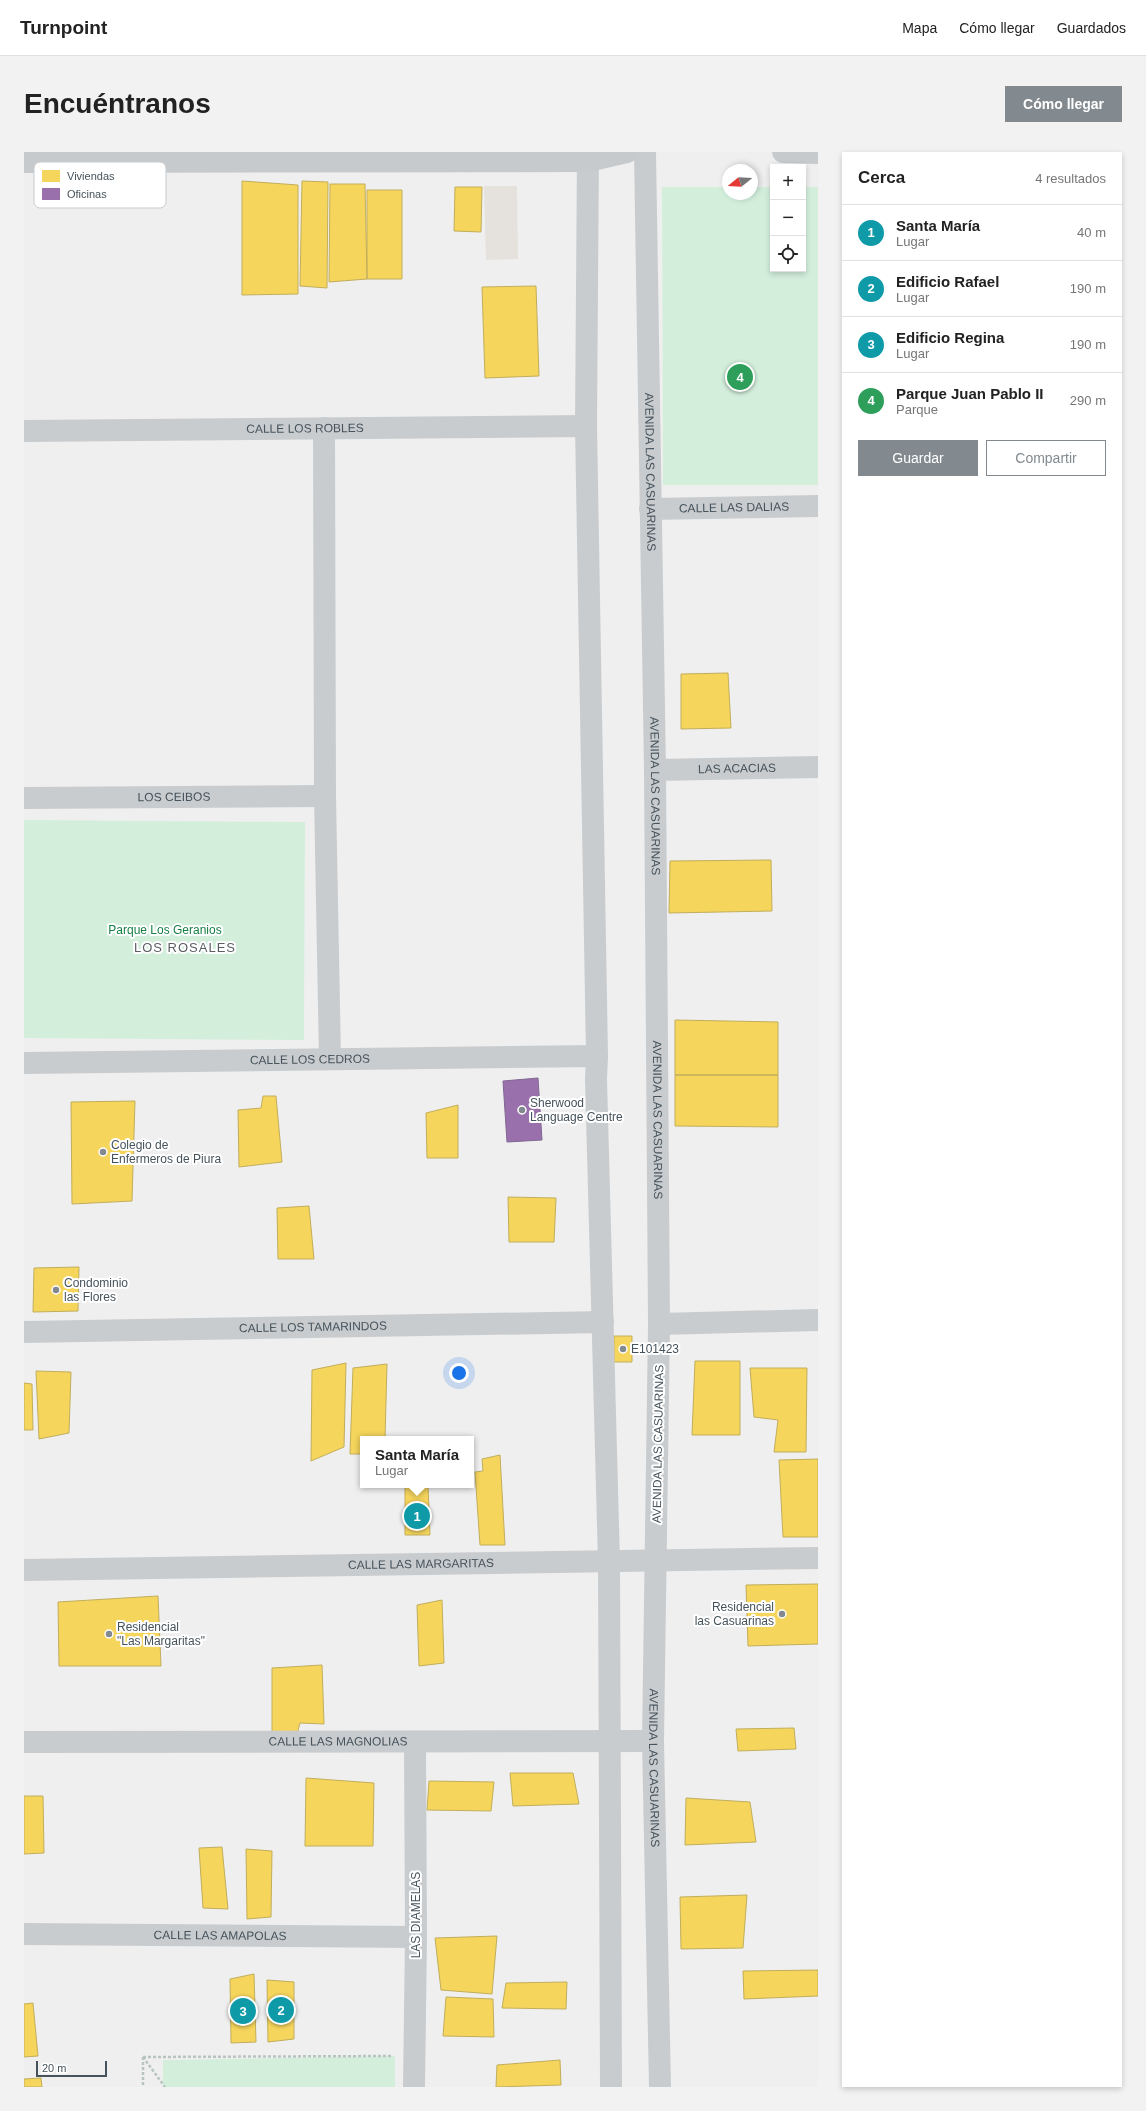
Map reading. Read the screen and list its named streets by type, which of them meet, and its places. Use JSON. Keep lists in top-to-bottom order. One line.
{"streets":{"street":["CALLE LOS ROBLES","AVENIDA LAS CASUARINAS","CALLE LAS DALIAS","LAS ACACIAS","LOS CEIBOS","CALLE LOS CEDROS","CALLE LOS TAMARINDOS","CALLE LAS MARGARITAS","CALLE LAS MAGNOLIAS","LAS DIAMELAS","CALLE LAS AMAPOLAS"]},"crossings":[["AVENIDA LAS CASUARINAS","CALLE LAS DALIAS"],["AVENIDA LAS CASUARINAS","LAS ACACIAS"],["AVENIDA LAS CASUARINAS","CALLE LAS MARGARITAS"],["AVENIDA LAS CASUARINAS","CALLE LAS MAGNOLIAS"],["CALLE LAS MAGNOLIAS","LAS DIAMELAS"],["LAS DIAMELAS","CALLE LAS AMAPOLAS"]],"districts":["LOS ROSALES"],"parks":["Parque Los Geranios"],"places":["Sherwood Language Centre","Colegio de Enfermeros de Piura","Condominio las Flores","E101423","Residencial las Casuarinas","Residencial \"Las Margaritas\""],"legend":["Viviendas","Oficinas"],"scale_bar":"20 m","north":"left","page":{"header":"Turnpoint","nav":["Mapa","Cómo llegar","Guardados"],"buttons":["Cómo llegar",["Guardar","Compartir"]],"title":"Encuéntranos","heading":["Cerca","4 resultados"],"map_buttons":["+","−"],"list":[{"mark":"1","name":"Santa María","note":"Lugar","value":"40 m"},{"mark":"2","name":"Edificio Rafael","note":"Lugar","value":"190 m"},{"mark":"3","name":"Edificio Regina","note":"Lugar","value":"190 m"},{"mark":"4","name":"Parque Juan Pablo II","note":"Parque","value":"290 m"}],"pins":["4","1","2","3"],"popup":["Santa María","Lugar"],"scale":"20 m"}}
